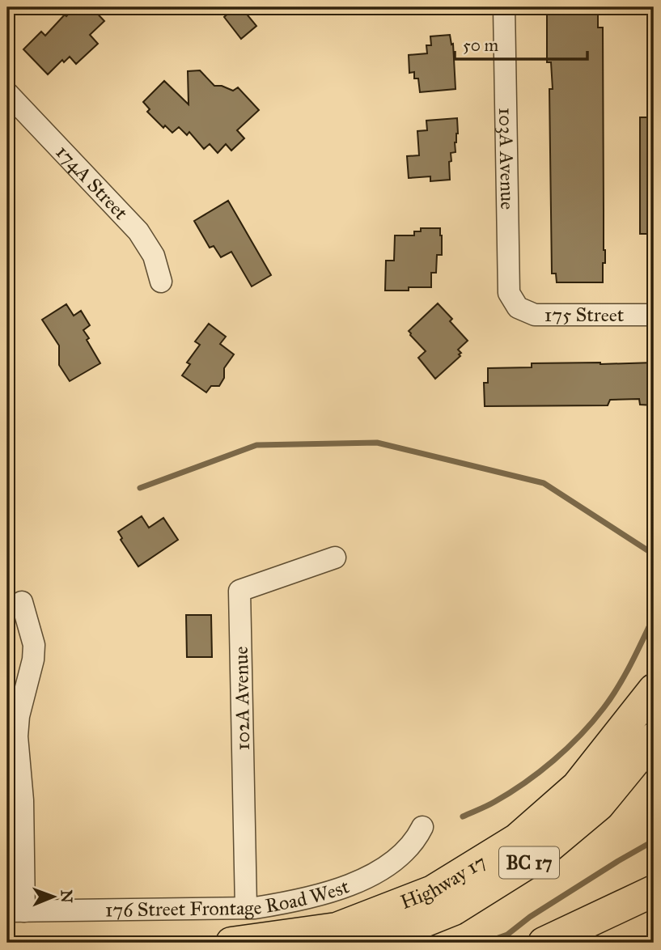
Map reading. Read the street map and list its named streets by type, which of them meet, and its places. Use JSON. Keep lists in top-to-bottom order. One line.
{"streets":{"highway":["BC 17","Highway 17"],"street":["103A Avenue","174A Street","175 Street","102A Avenue","176 Street Frontage Road West"]},"crossings":[["103A Avenue","175 Street"],["102A Avenue","176 Street Frontage Road West"]],"scale_bar":"50 m","north":"right"}
